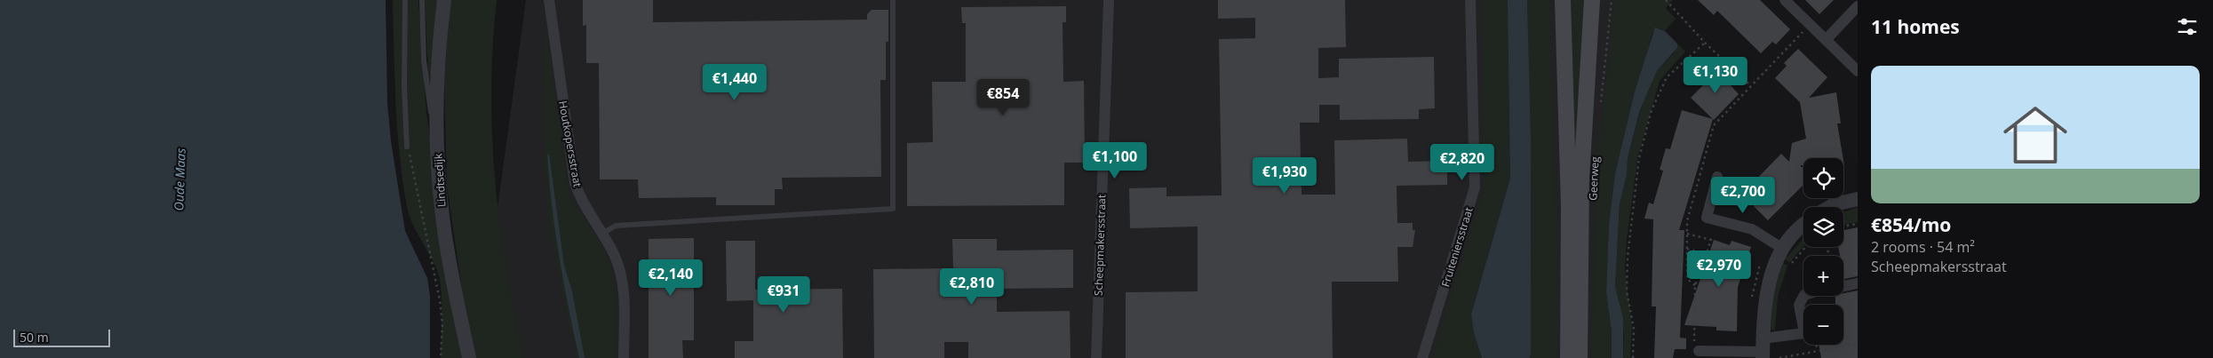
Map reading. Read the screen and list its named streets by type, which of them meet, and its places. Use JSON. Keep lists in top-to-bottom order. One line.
{"streets":{"main road":["Geerweg"],"street":["Houtkopersstraat","Lindtsedijk","Scheepmakersstraat","Fruiteniersstraat"]},"water":["Oude Maas"],"scale_bar":"50 m","page":{"heading":"11 homes","list":[{"name":"€854/mo","note":"2 rooms · 54 m² · Scheepmakersstraat"}],"price":["€1,130","€1,440","€854","€1,100","€2,820","€1,930","€2,700","€2,970","€2,140","€2,810","€931"],"map_buttons":["+","−"],"scale":"50 m"}}
